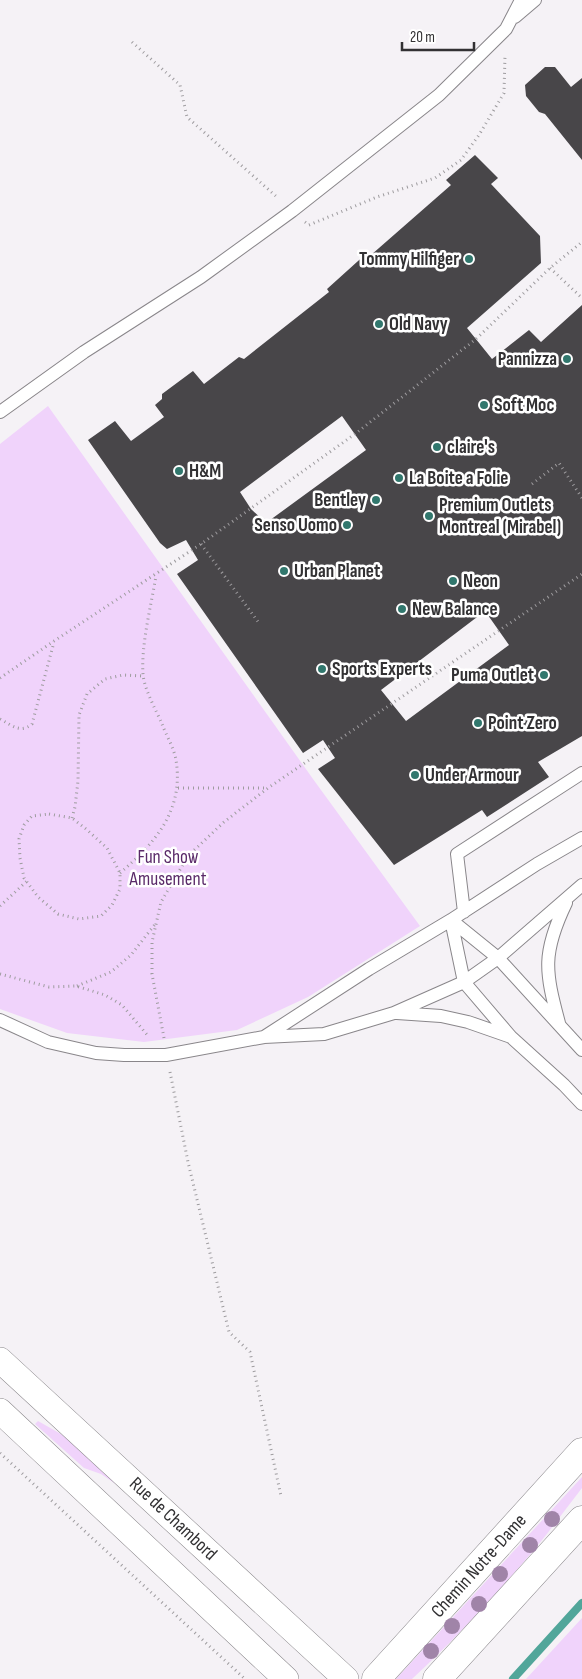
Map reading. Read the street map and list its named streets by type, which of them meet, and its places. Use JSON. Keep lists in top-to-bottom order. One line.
{"streets":{"street":["Rue de Chambord","Chemin Notre-Dame"]},"parks":["Fun Show Amusement"],"places":["Tommy Hilfiger","Old Navy","Pannizza","Soft Moc","claire's","H&M","La Boite a Folie","Bentley","Premium Outlets Montreal (Mirabel)","Senso Uomo","Urban Planet","Neon","New Balance","Sports Experts","Puma Outlet","Point Zero","Under Armour"],"scale_bar":"20 m"}
